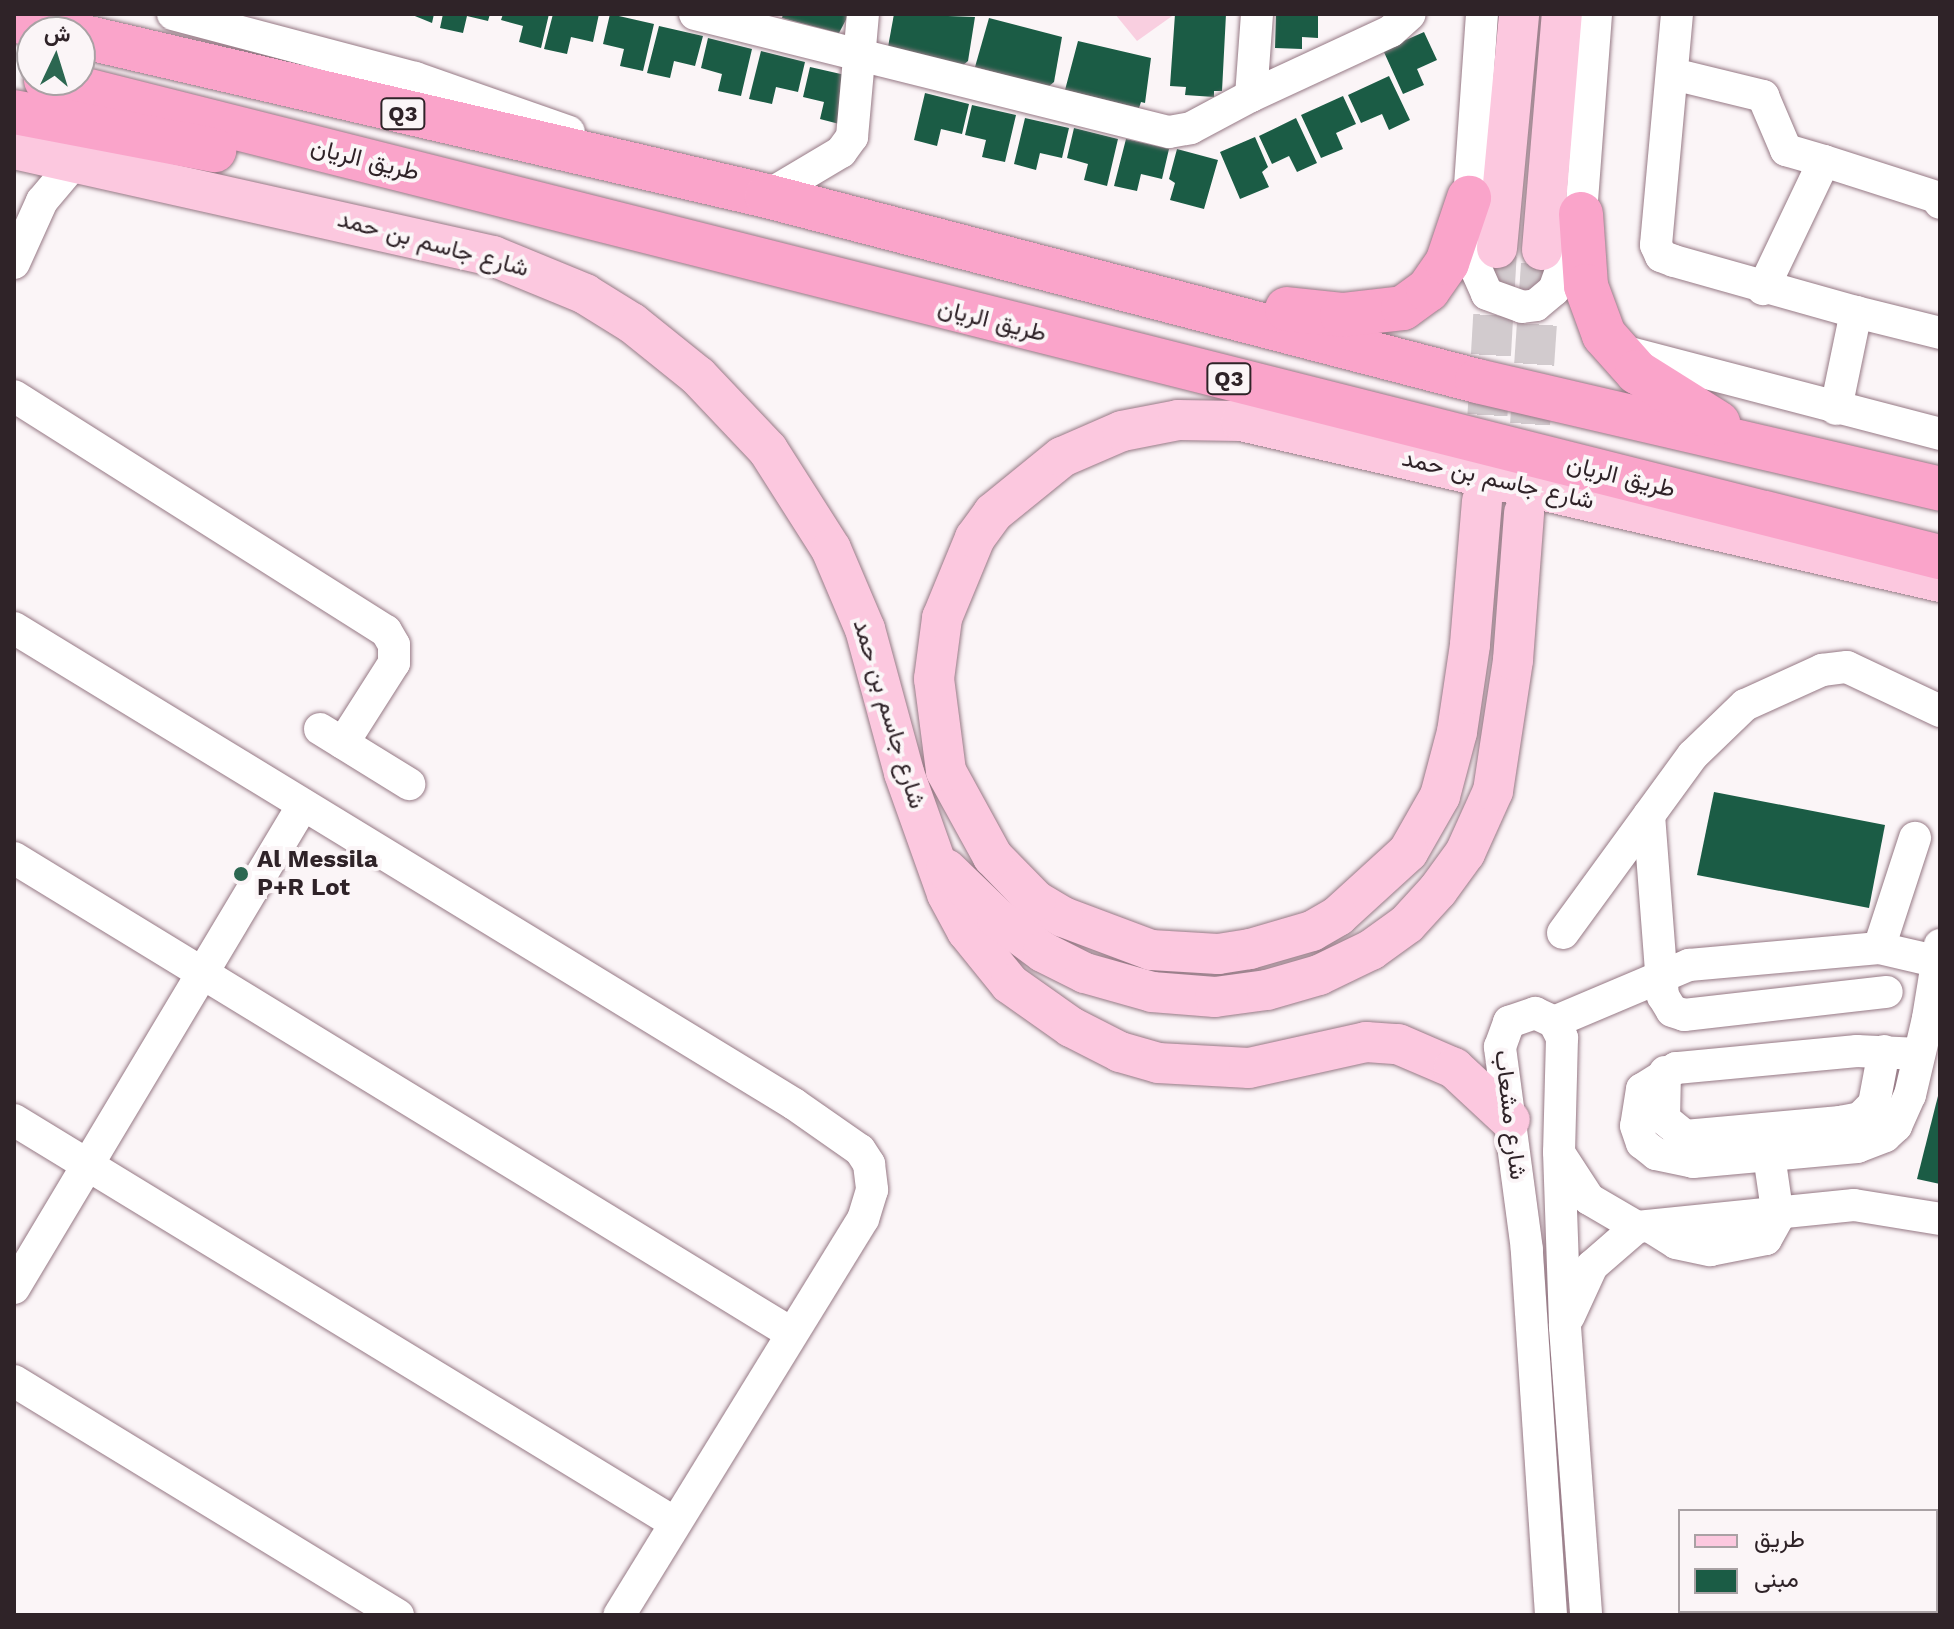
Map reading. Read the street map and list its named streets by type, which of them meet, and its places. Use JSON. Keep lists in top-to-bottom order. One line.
{"streets":{"highway":["Q3","طريق الريان"],"main road":["شارع جاسم بن حمد"],"street":["شارع مشعاب"]},"places":["Al Messila P+R Lot"],"legend":["طريق","مبنى"],"north":"top"}
